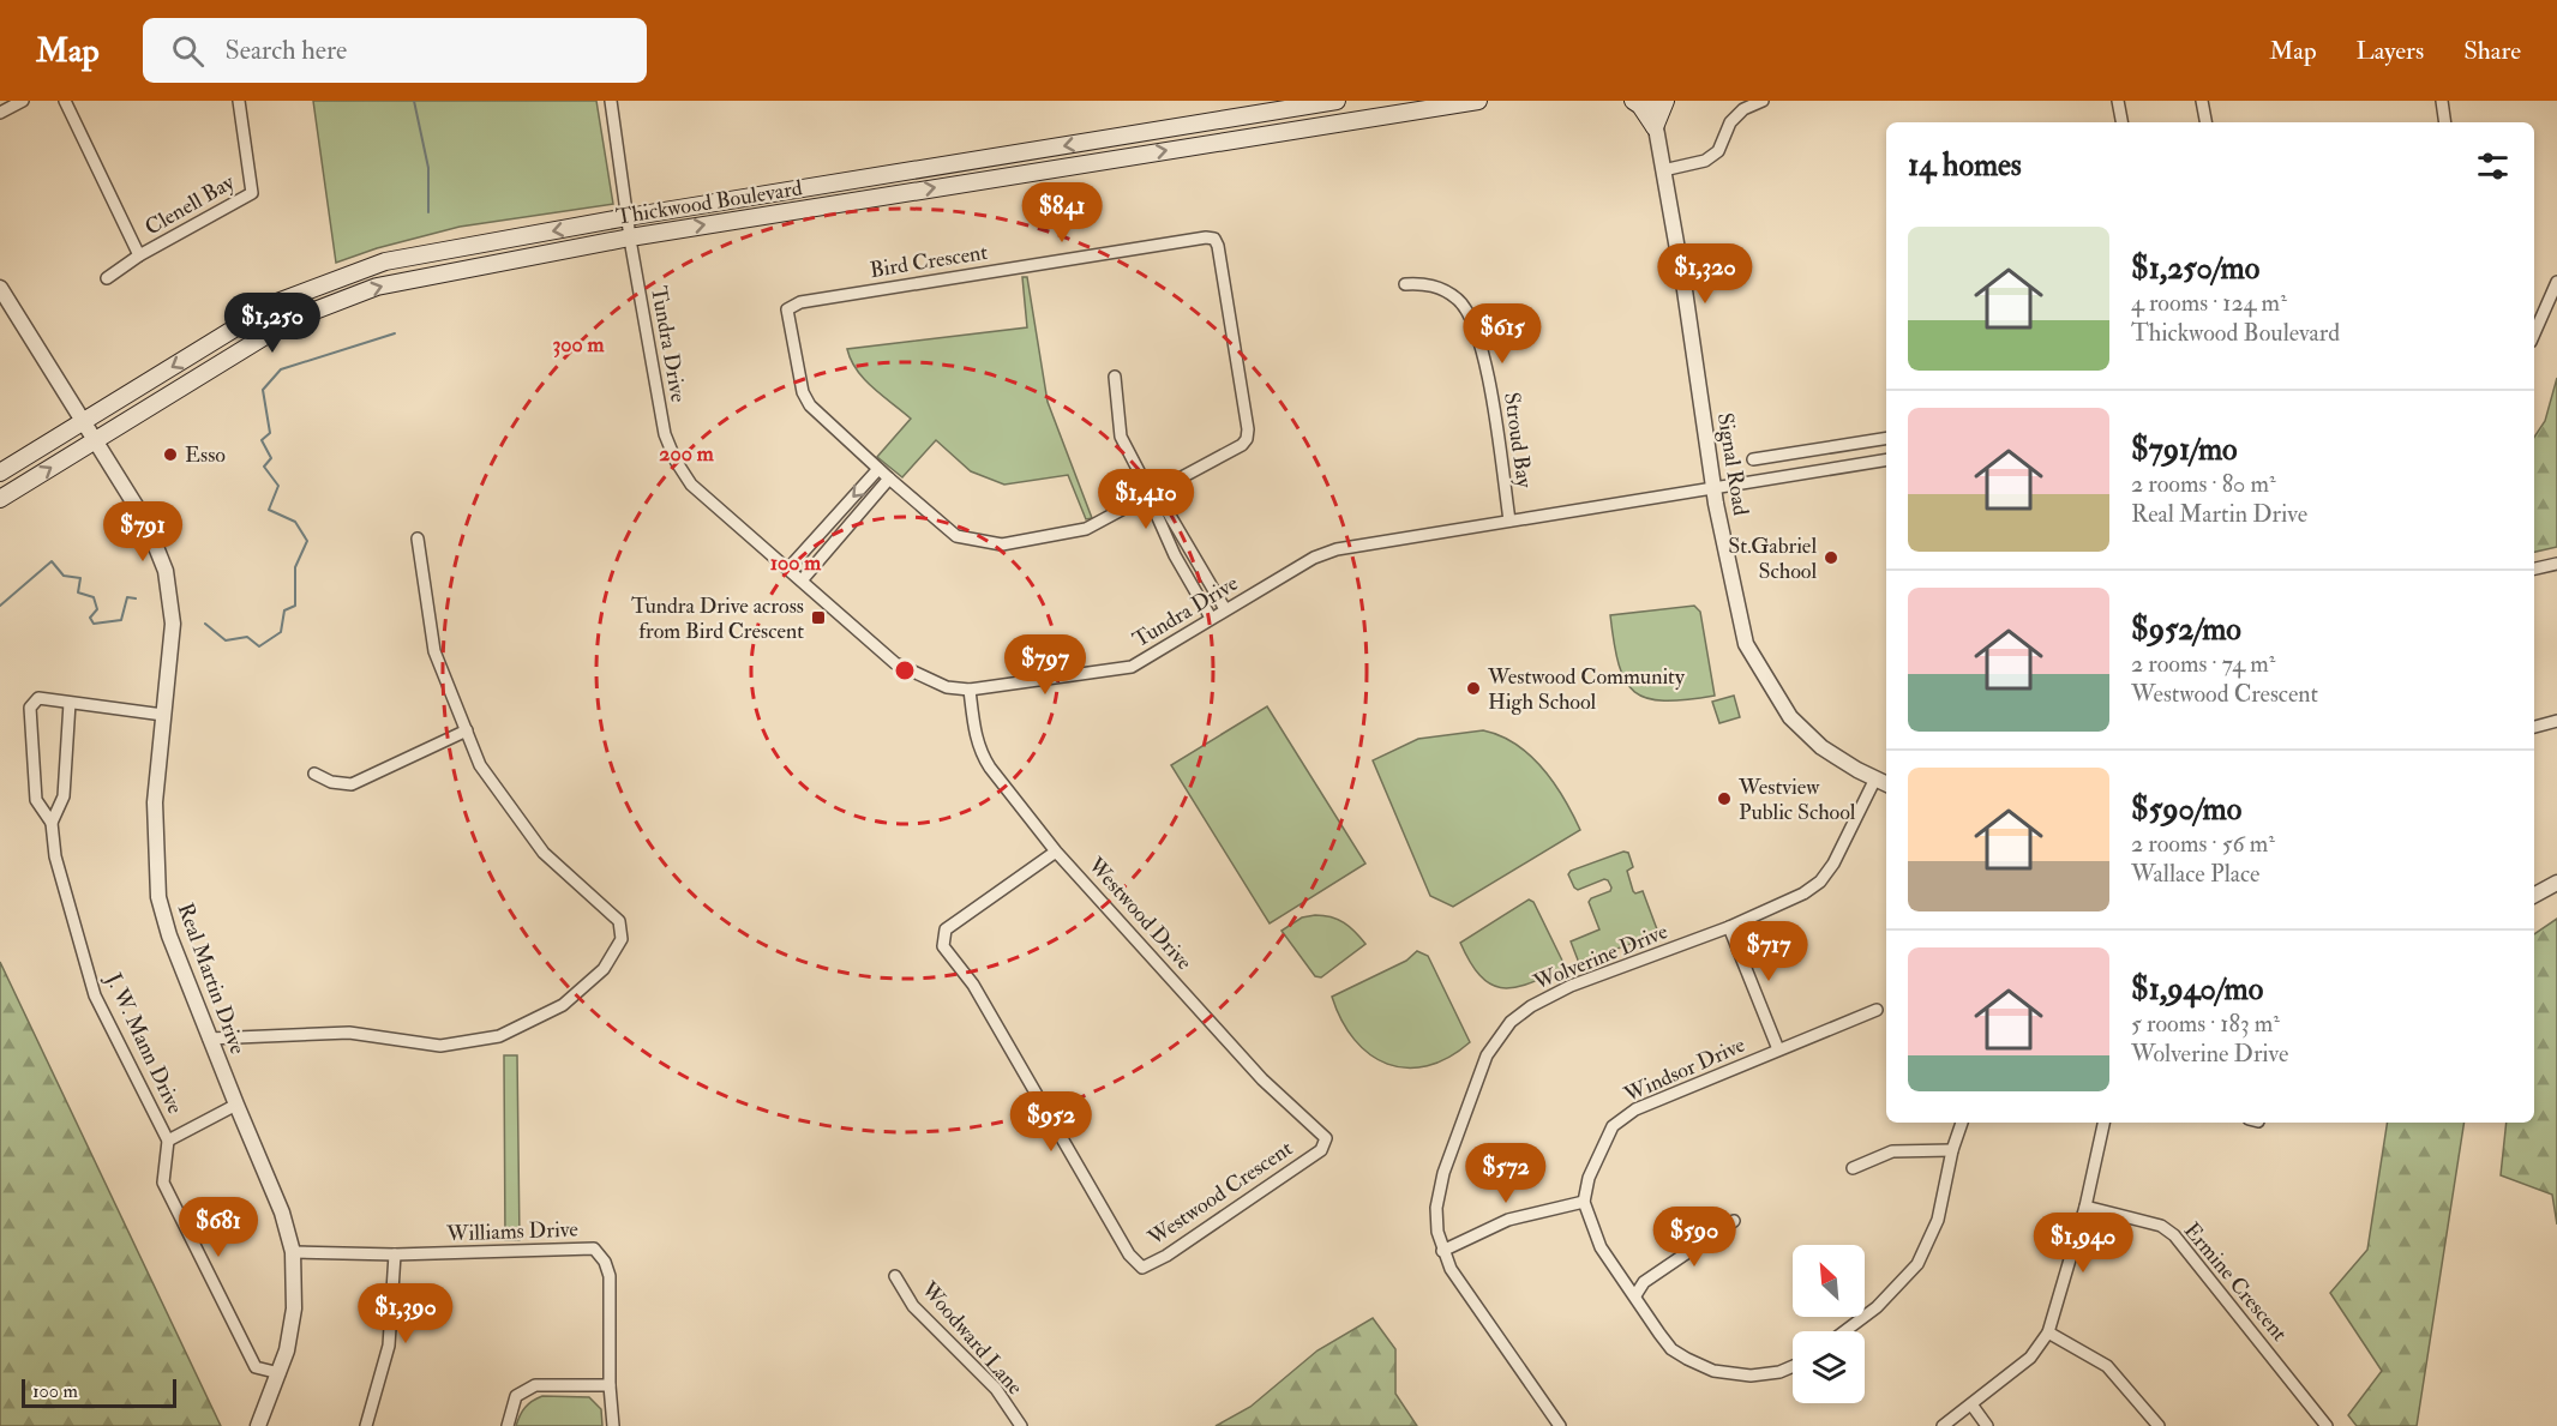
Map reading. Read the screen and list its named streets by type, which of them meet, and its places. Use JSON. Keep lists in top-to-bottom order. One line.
{"streets":{"main road":["Thickwood Boulevard"],"street":["Clenell Bay","Bird Crescent","Tundra Drive","Stroud Bay","Signal Road","Westwood Drive","Wolverine Drive","Real Martin Drive","J. W. Mann Drive","Windsor Drive","Westwood Crescent","Williams Drive","Ermine Crescent","Woodward Lane"]},"crossings":[["Thickwood Boulevard","Tundra Drive"],["Thickwood Boulevard","Real Martin Drive"],["Tundra Drive","Stroud Bay"],["Tundra Drive","Signal Road"],["Tundra Drive","Westwood Drive"],["Signal Road","Wolverine Drive"],["Westwood Drive","Westwood Crescent"],["Wolverine Drive","Windsor Drive"],["Real Martin Drive","J. W. Mann Drive"],["Real Martin Drive","Williams Drive"]],"places":{"other":["Esso","St.Gabriel School","Westwood Community High School","Westview Public School"],"transit":["Tundra Drive across from Bird Crescent"]},"scale_bar":"100 m","north":"top left","page":{"header":"Map","search":"Search here","nav":["Map","Layers","Share"],"heading":"14 homes","price":["$841","$1,320","$1,250","$615","$1,410","$791","$797","$717","$952","$572","$681","$590","$1,940","$1,390"],"list":[{"name":"$1,250/mo","note":"4 rooms · 124 m² · Thickwood Boulevard"},{"name":"$791/mo","note":"2 rooms · 80 m² · Real Martin Drive"},{"name":"$952/mo","note":"2 rooms · 74 m² · Westwood Crescent"},{"name":"$590/mo","note":"2 rooms · 56 m² · Wallace Place"},{"name":"$1,940/mo","note":"5 rooms · 183 m² · Wolverine Drive"}],"scale":"100 m"},"rings":["300 m","200 m","100 m"]}
